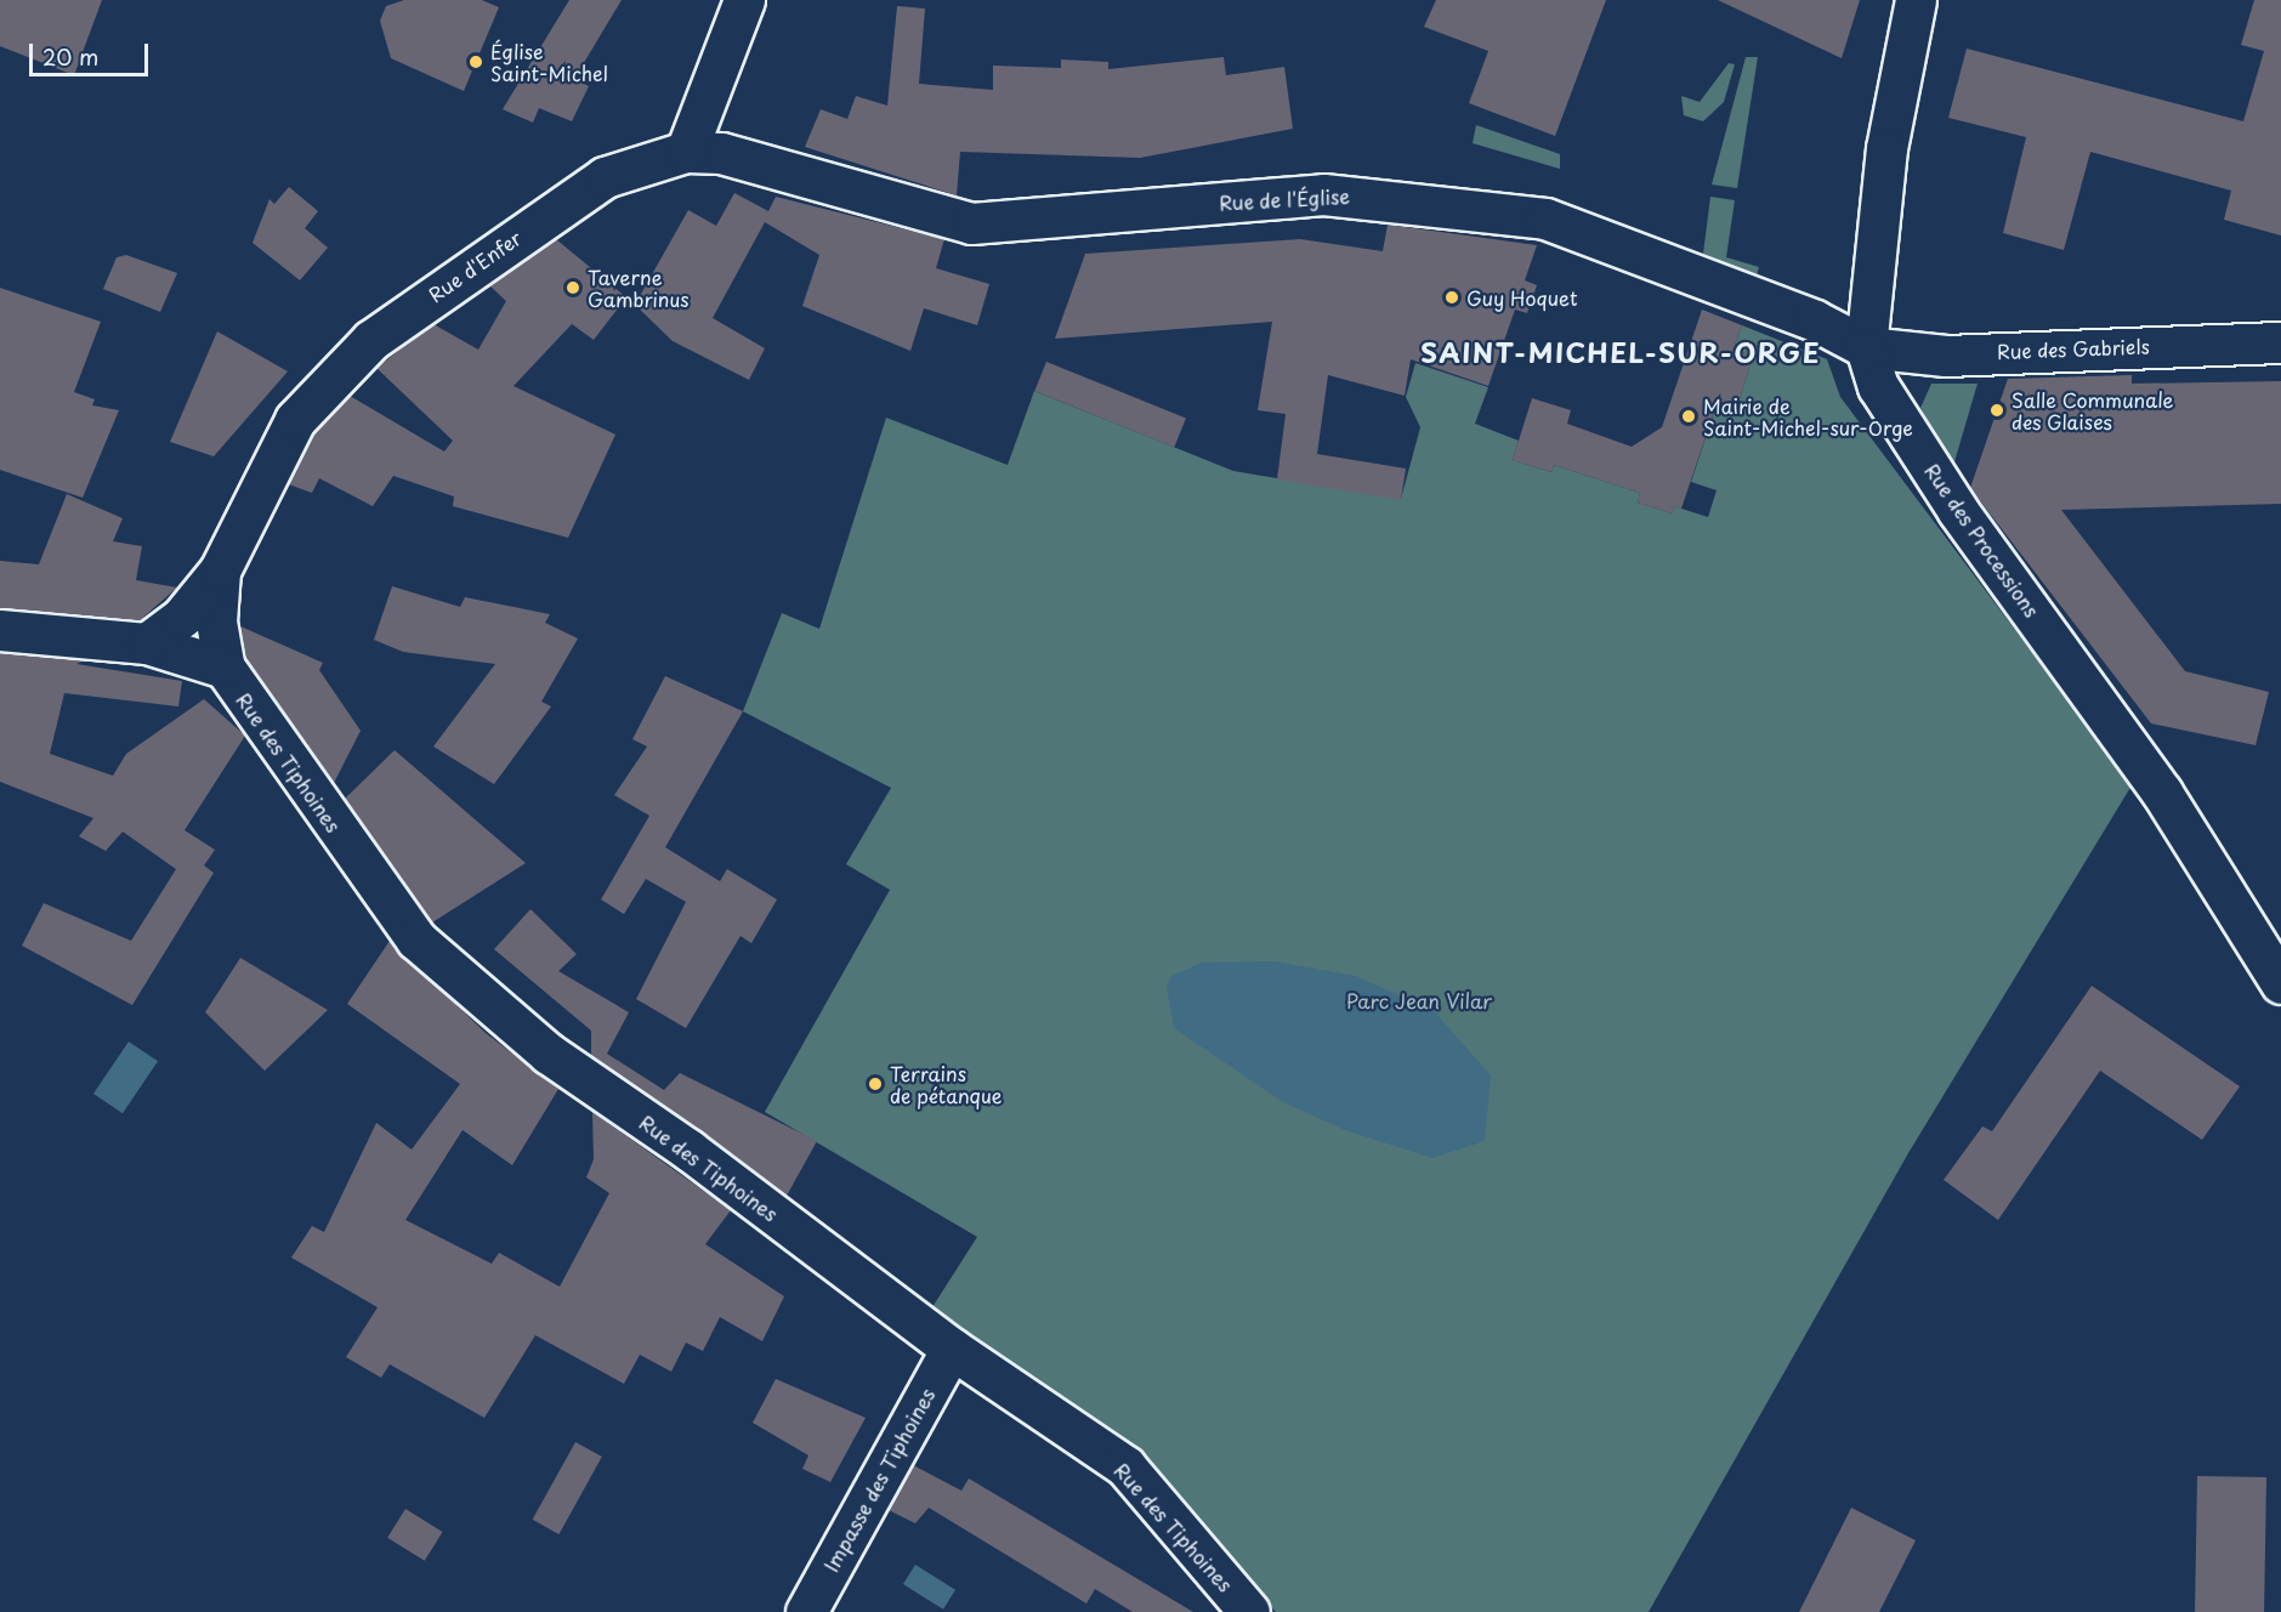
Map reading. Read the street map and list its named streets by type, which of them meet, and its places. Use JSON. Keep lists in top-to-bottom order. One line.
{"streets":{"street":["Rue de l'Église","Rue d'Enfer","Rue des Gabriels","Rue des Processions","Rue des Tiphoines","Impasse des Tiphoines"]},"crossings":[["Rue de l'Église","Rue d'Enfer"],["Rue de l'Église","Rue des Gabriels"],["Rue de l'Église","Rue des Processions"],["Rue d'Enfer","Rue des Tiphoines"],["Rue des Gabriels","Rue des Processions"],["Rue des Tiphoines","Impasse des Tiphoines"]],"districts":["SAINT-MICHEL-SUR-ORGE"],"parks":["Parc Jean Vilar"],"places":["Église Saint-Michel","Taverne Gambrinus","Guy Hoquet","Salle Communale des Glaises","Mairie de Saint-Michel-sur-Orge","Terrains de pétanque"],"scale_bar":"20 m"}
